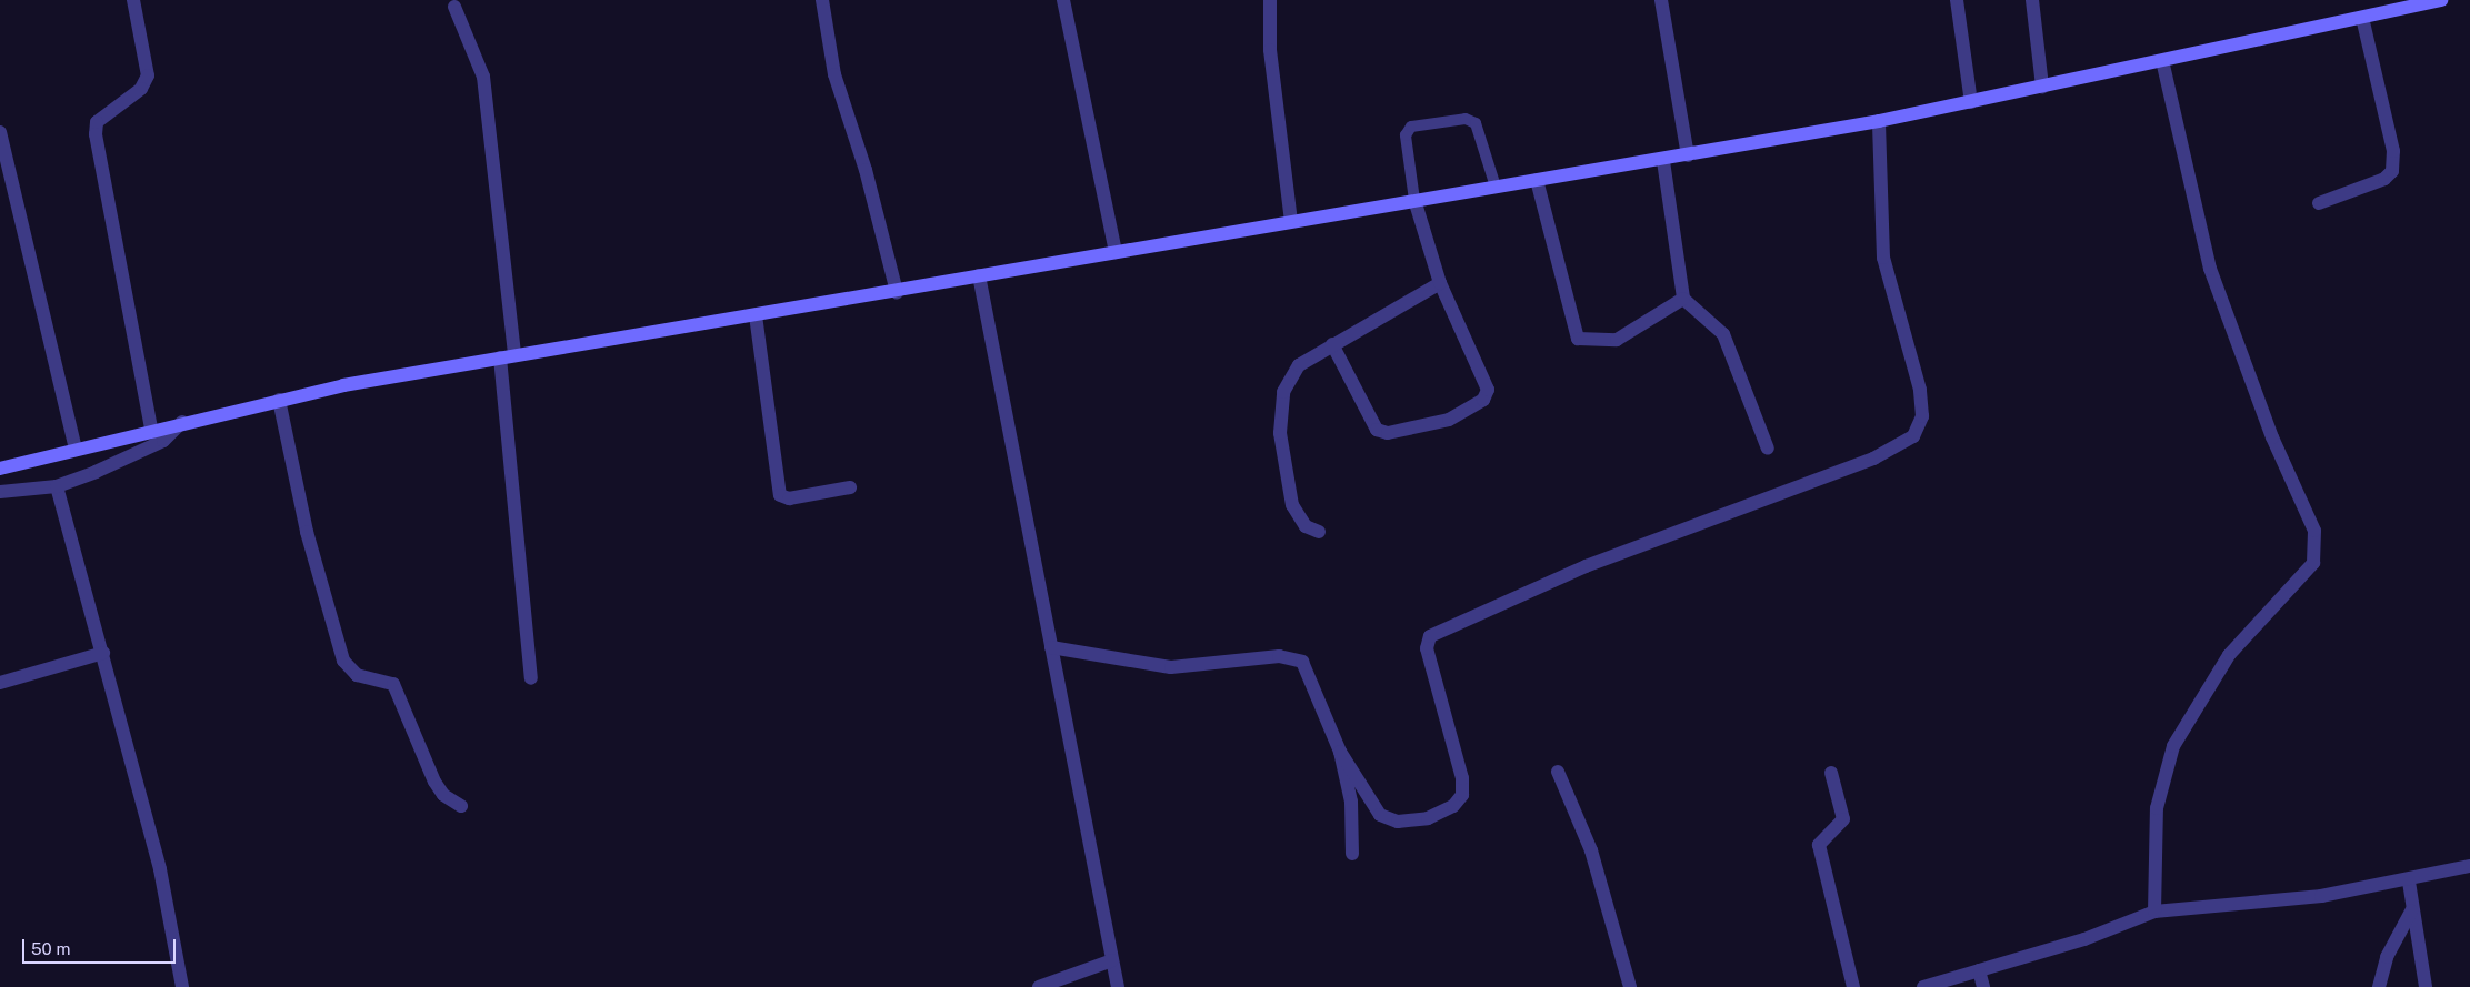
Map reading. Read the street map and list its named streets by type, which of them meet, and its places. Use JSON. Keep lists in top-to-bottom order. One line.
{"scale_bar":"50 m"}
